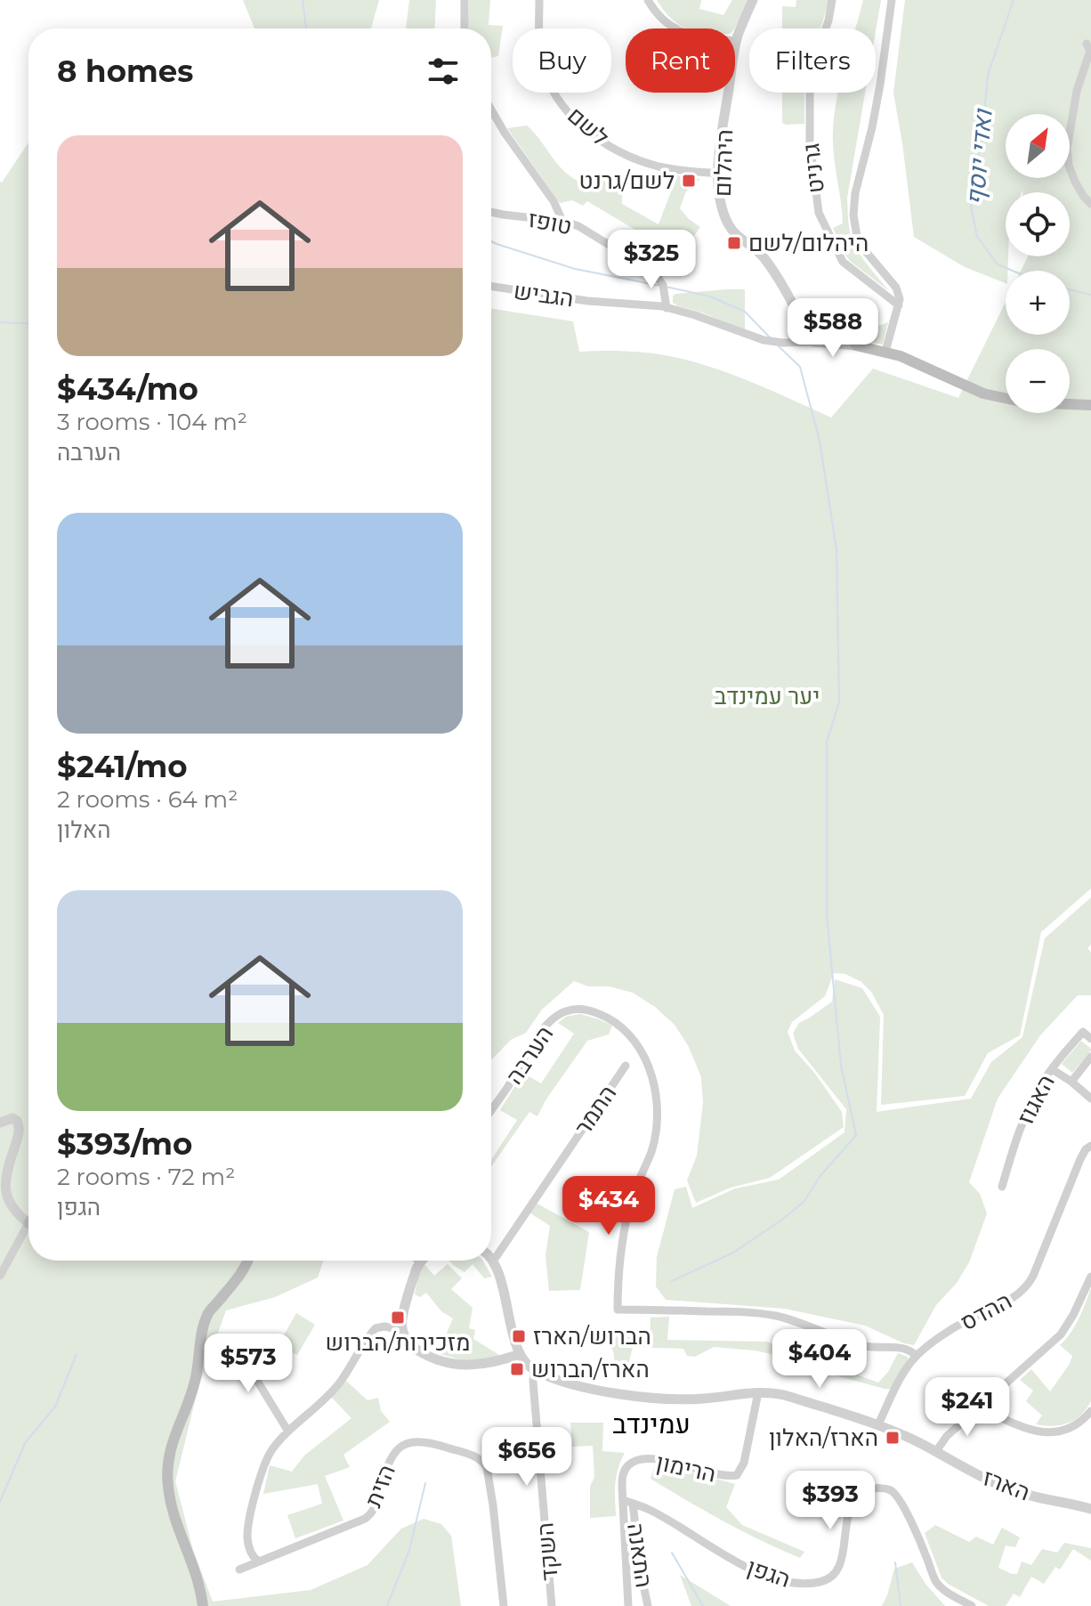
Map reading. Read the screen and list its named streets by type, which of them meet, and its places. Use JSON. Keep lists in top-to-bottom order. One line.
{"streets":{"street":["לשם","היהלום","גרניט","טופז","הגביש","הערבה","האגוז","התמר","ההדס","הרימון","הארז","הזית","השקד","התאנה","הגפן"]},"crossings":[["לשם","היהלום"],["היהלום","הגביש"],["טופז","הגביש"],["הערבה","ההדס"],["ההדס","הארז"],["הרימון","הארז"],["הרימון","הגפן"],["הארז","השקד"],["התאנה","הגפן"]],"districts":["עמינדב"],"water":["ואדי יוסף"],"parks":["יער עמינדב"],"places":{"transit":["לשם/גרנט","היהלום/לשם","מזכירות/הברוש","הברוש/הארז","הארז/הברוש","הארז/האלון"]},"north":"top right","page":{"chip":["Buy","Rent","Filters"],"heading":"8 homes","map_buttons":["+","−"],"list":[{"name":"$434/mo","note":"3 rooms · 104 m² · הערבה"},{"name":"$241/mo","note":"2 rooms · 64 m² · האלון"},{"name":"$393/mo","note":"2 rooms · 72 m² · הגפן"}],"price":["$325","$588","$434","$404","$573","$241","$656","$393"]}}
